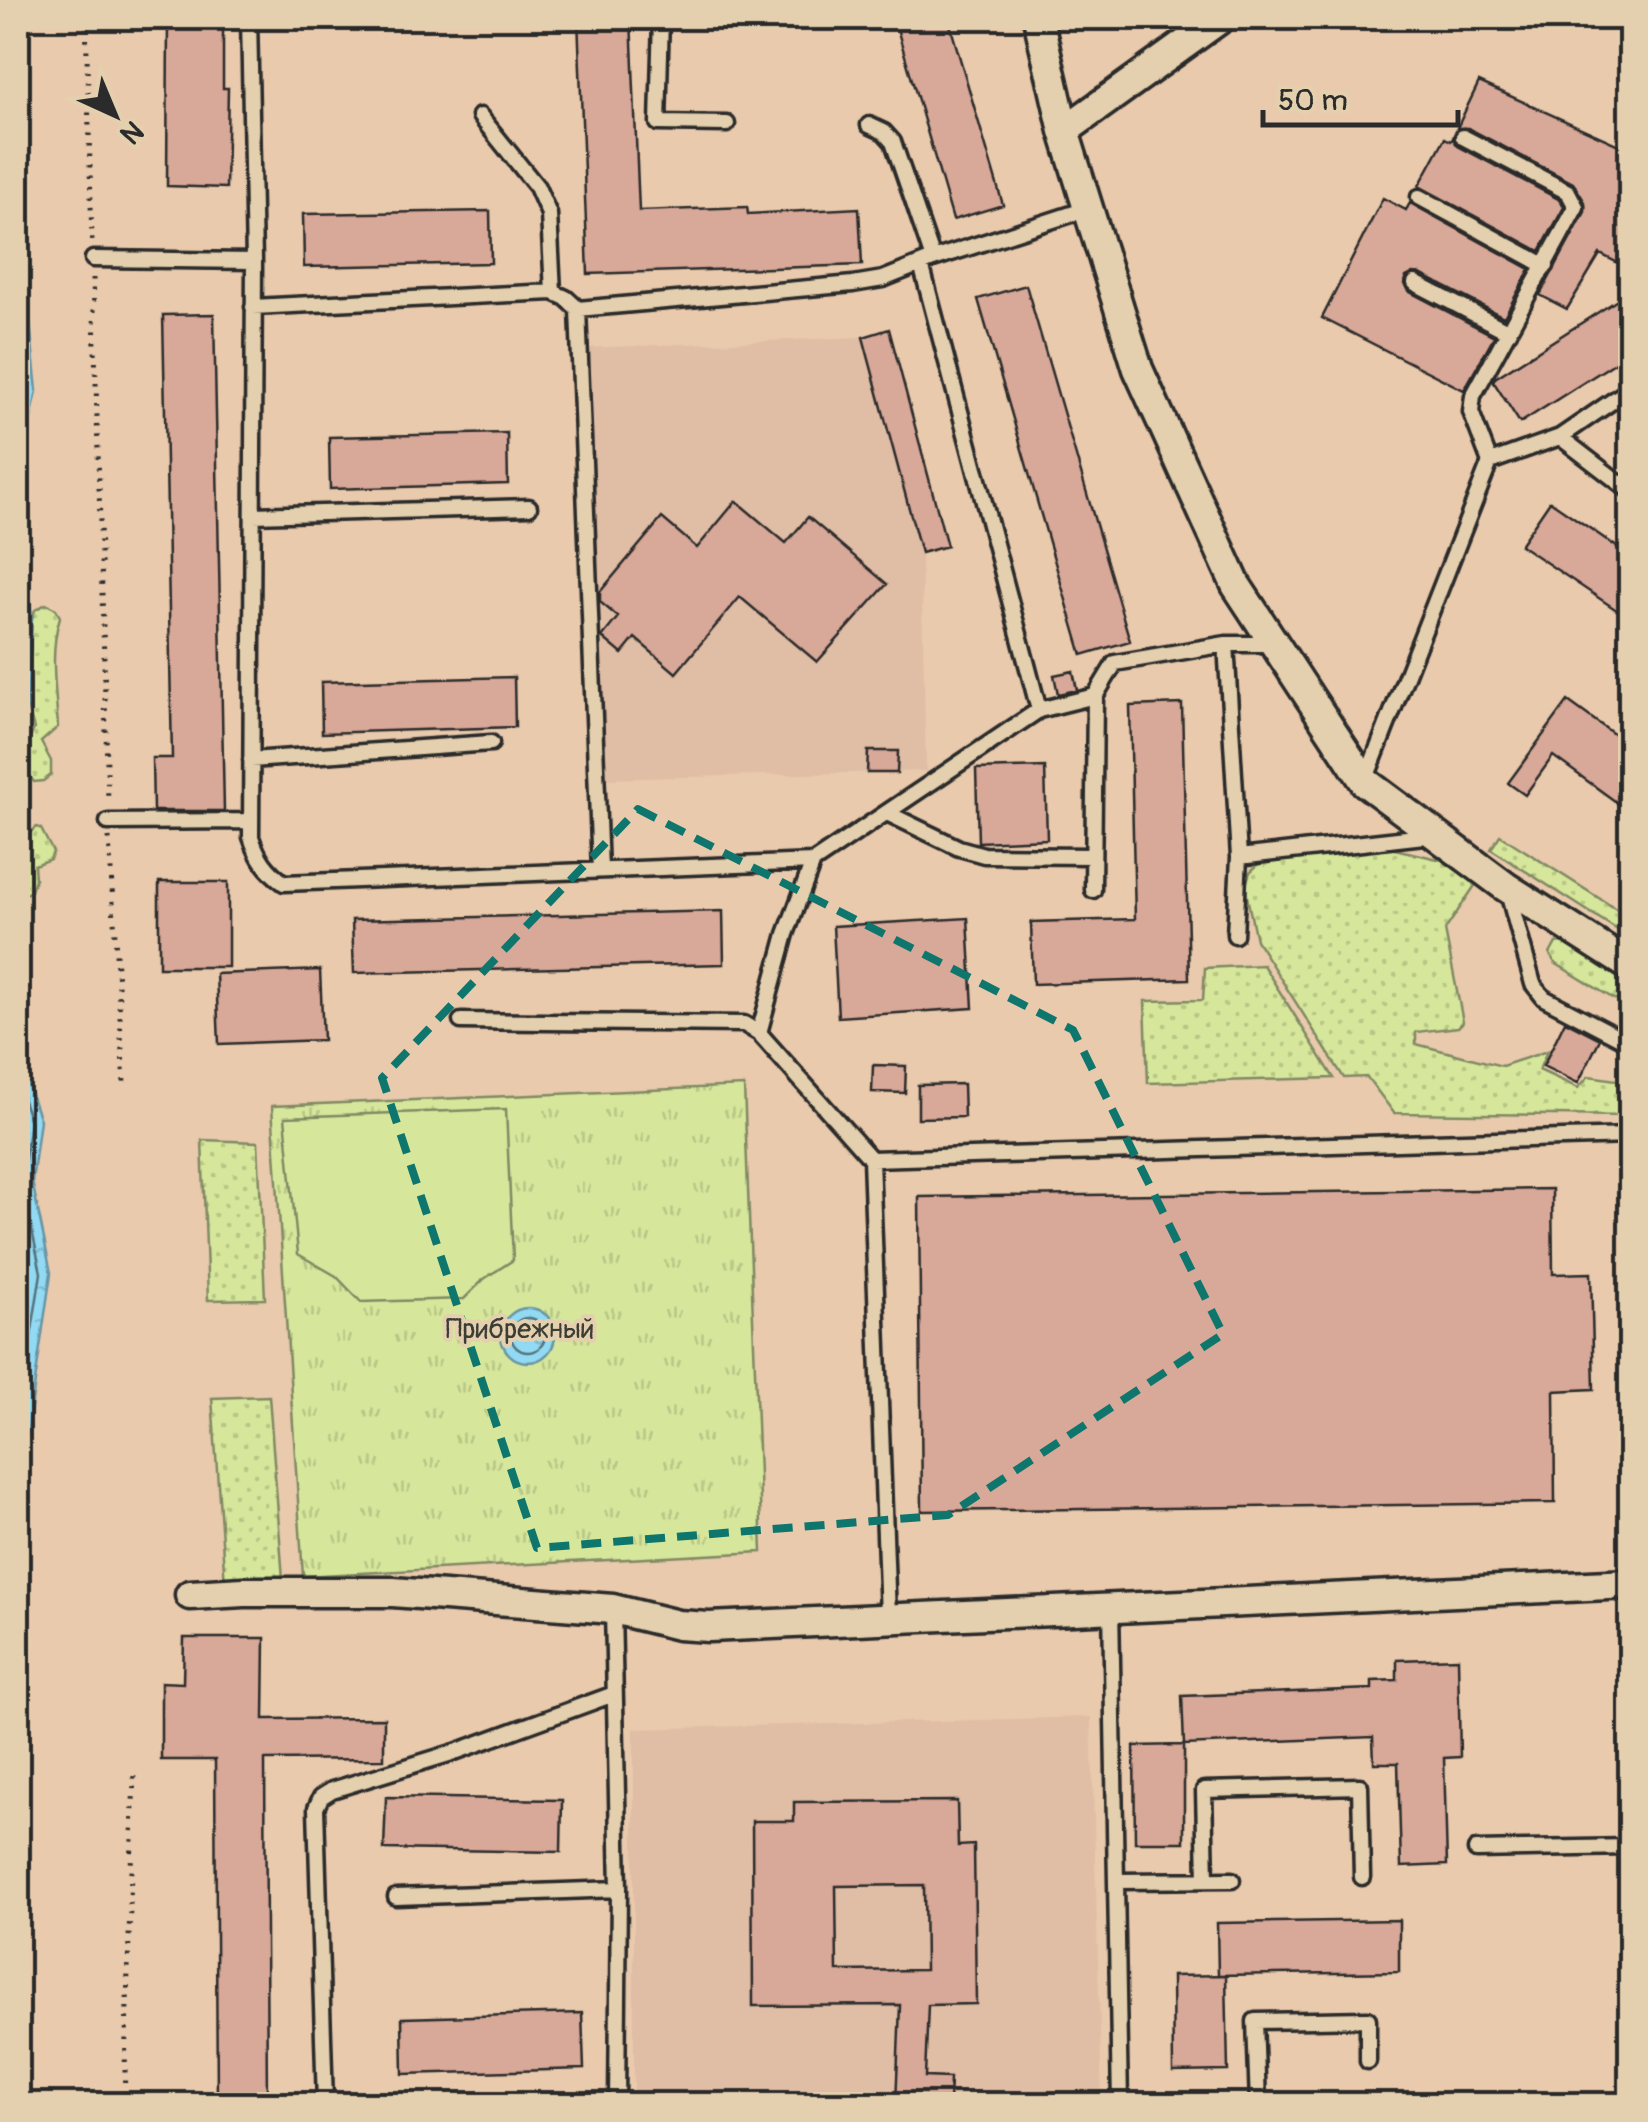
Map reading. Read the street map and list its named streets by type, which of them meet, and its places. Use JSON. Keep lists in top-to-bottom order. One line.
{"parks":["Прибрежный"],"scale_bar":"50 m","north":"bottom right"}
